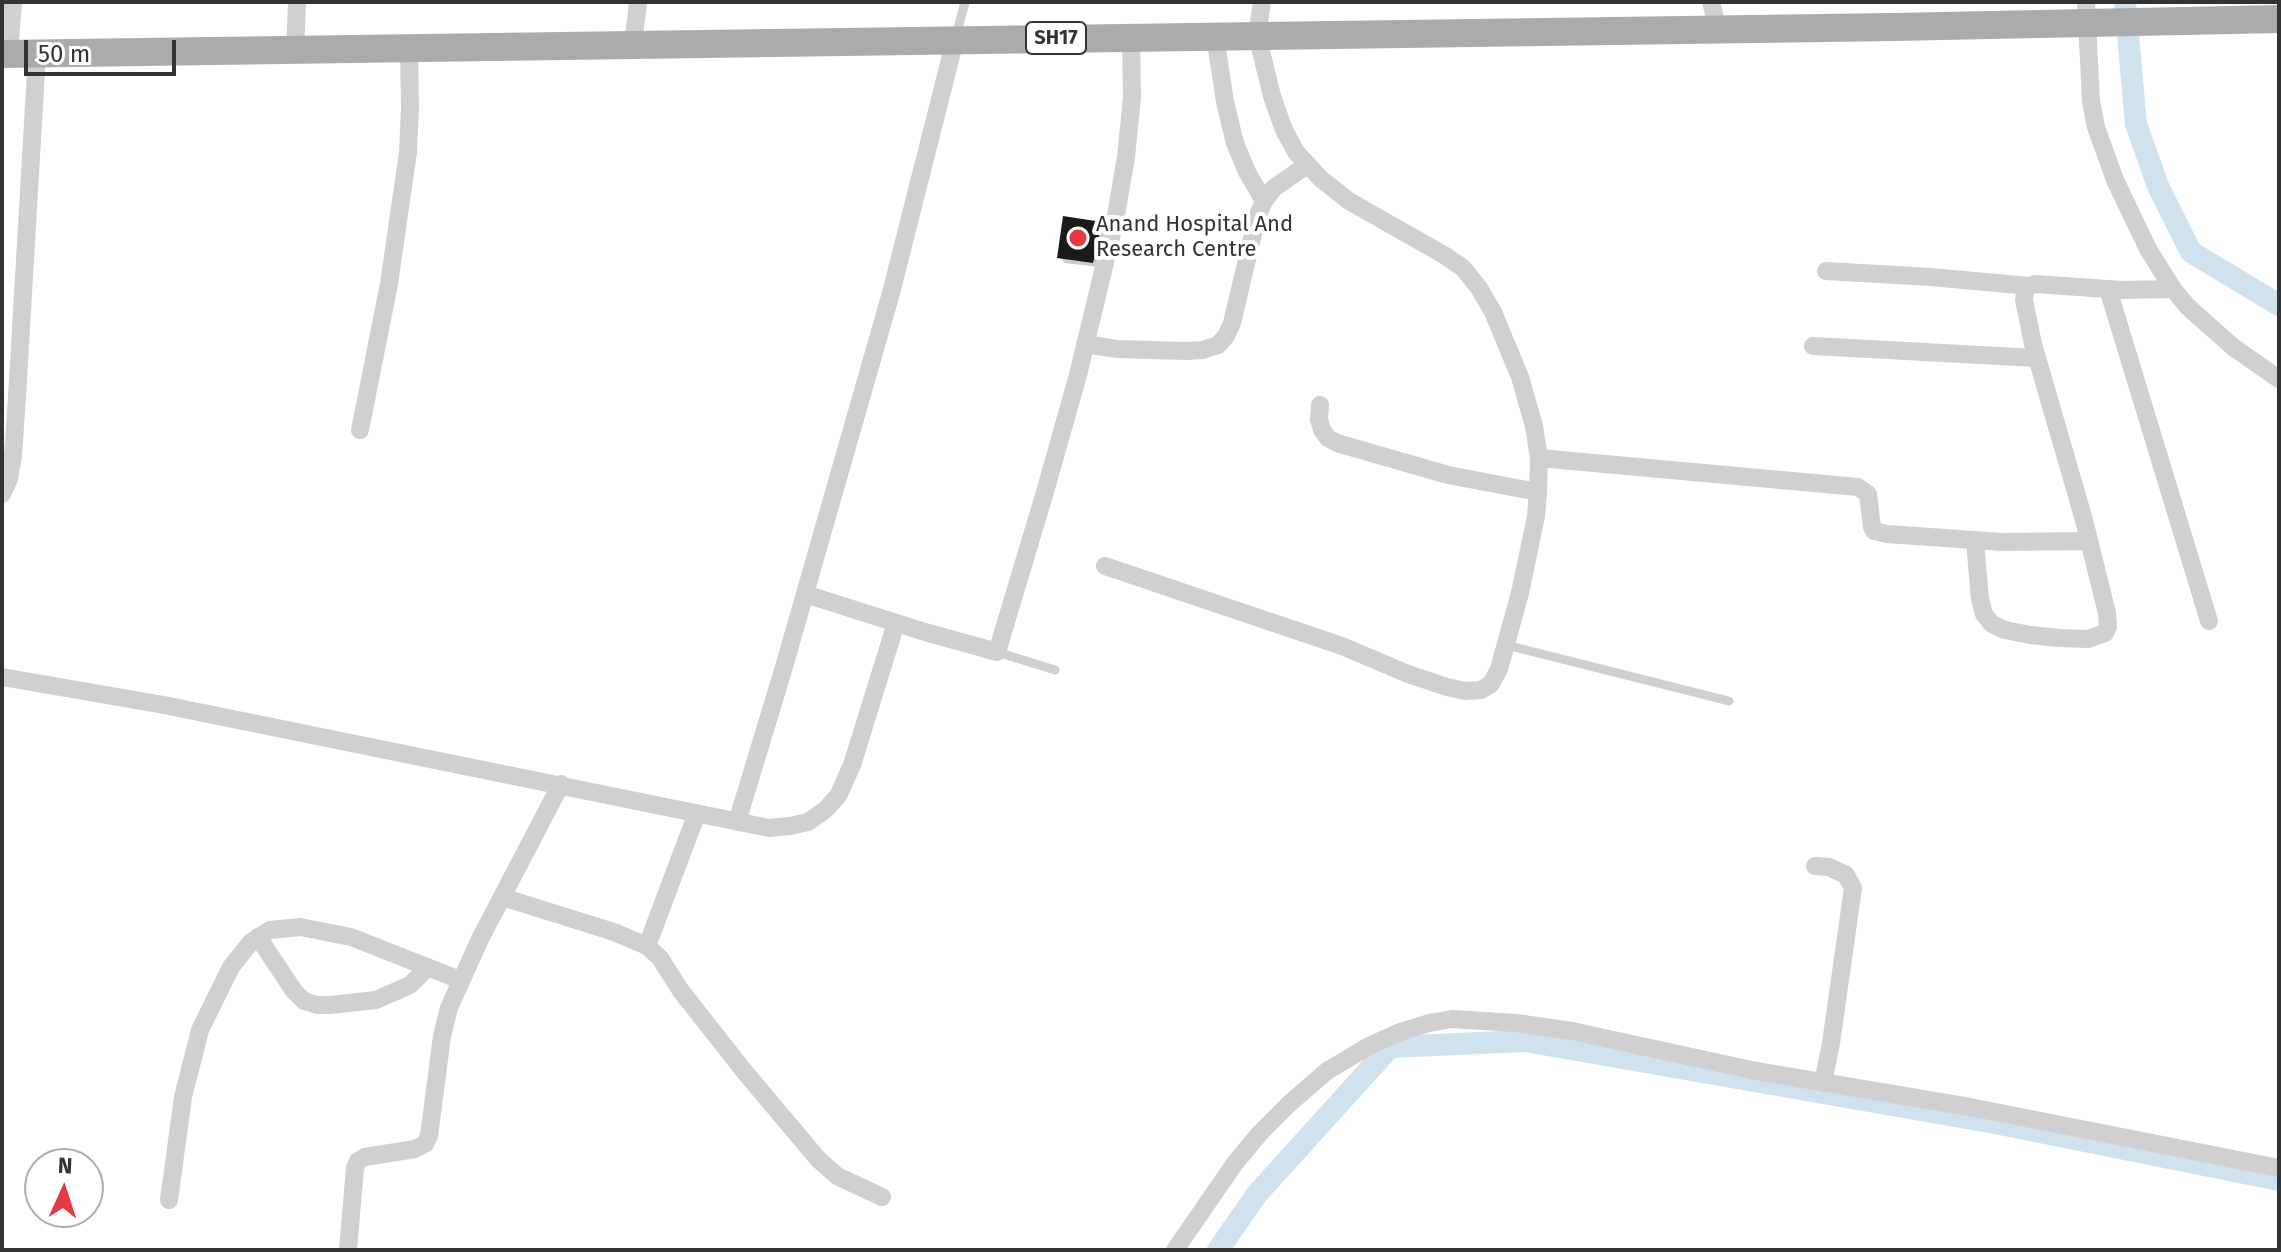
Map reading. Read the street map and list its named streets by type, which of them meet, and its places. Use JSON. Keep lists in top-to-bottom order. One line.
{"streets":{"main road":["SH17"]},"places":["Anand Hospital And Research Centre"],"scale_bar":"50 m","north":"top"}
